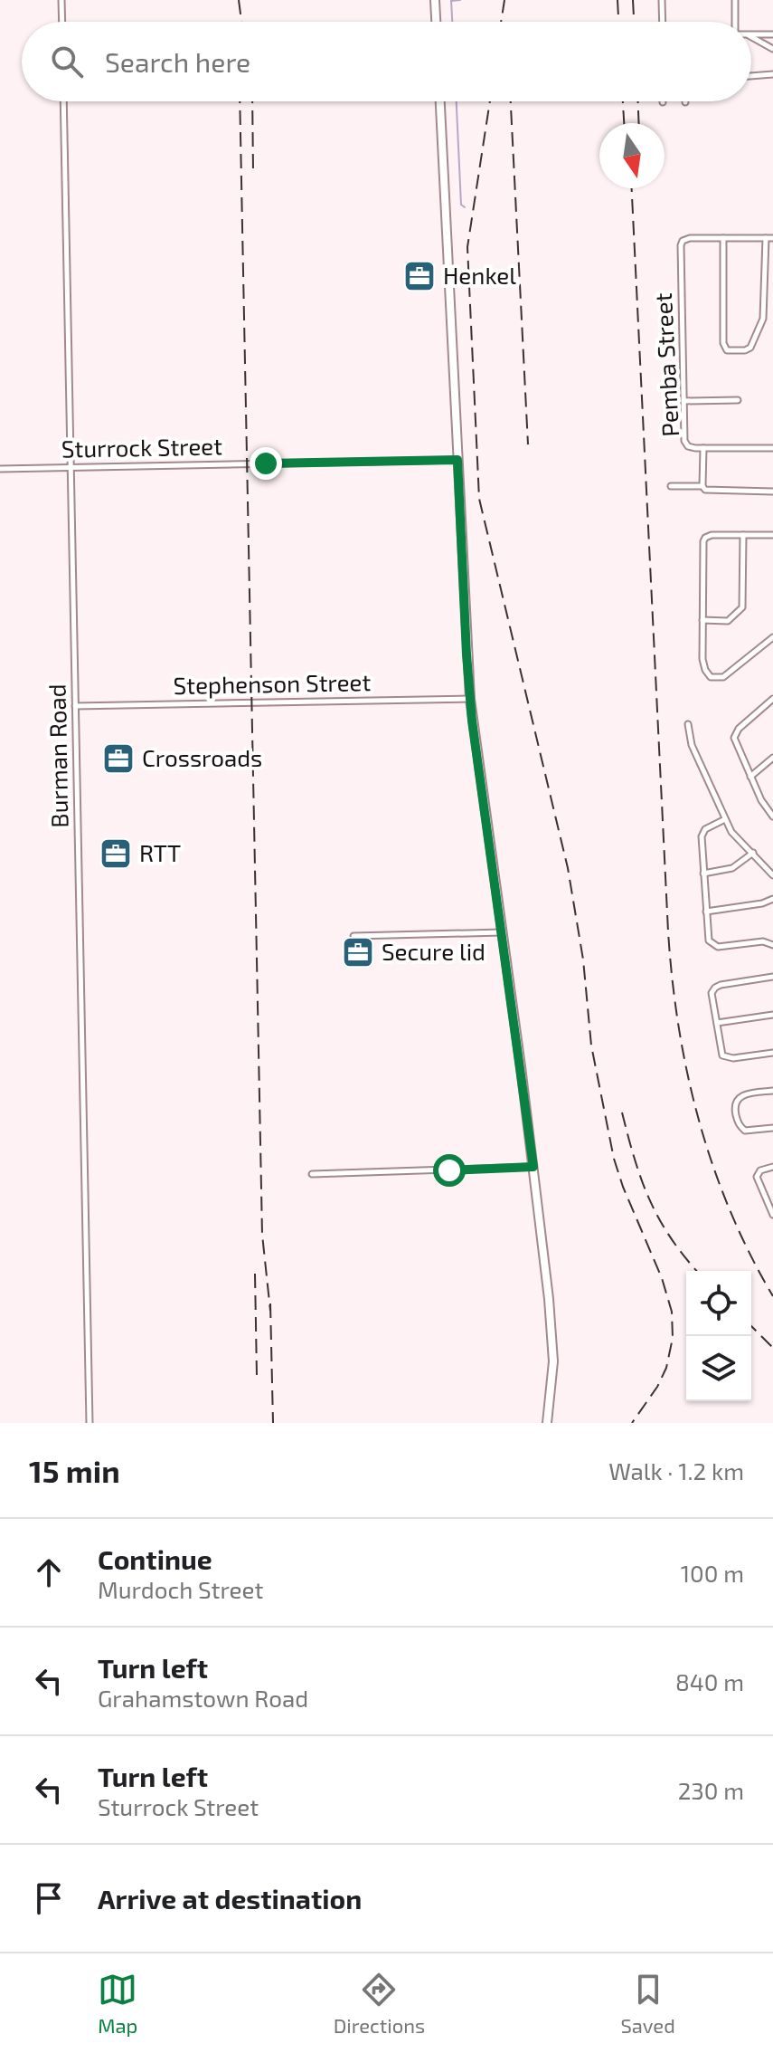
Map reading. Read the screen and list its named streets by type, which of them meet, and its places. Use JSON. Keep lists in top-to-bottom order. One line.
{"streets":{"street":["Pemba Street","Sturrock Street","Stephenson Street","Burman Road"]},"crossings":[["Sturrock Street","Burman Road"],["Stephenson Street","Burman Road"]],"places":{"office":["Henkel","Crossroads","RTT","Secure lid"]},"north":"bottom","page":{"search":"Search here","heading":["15 min","Walk · 1.2 km"],"list":[["Continue","Murdoch Street","100 m"],["Turn left","Grahamstown Road","840 m"],["Turn left","Sturrock Street","230 m"],"Arrive at destination"],"nav":["Map","Directions","Saved"]}}
